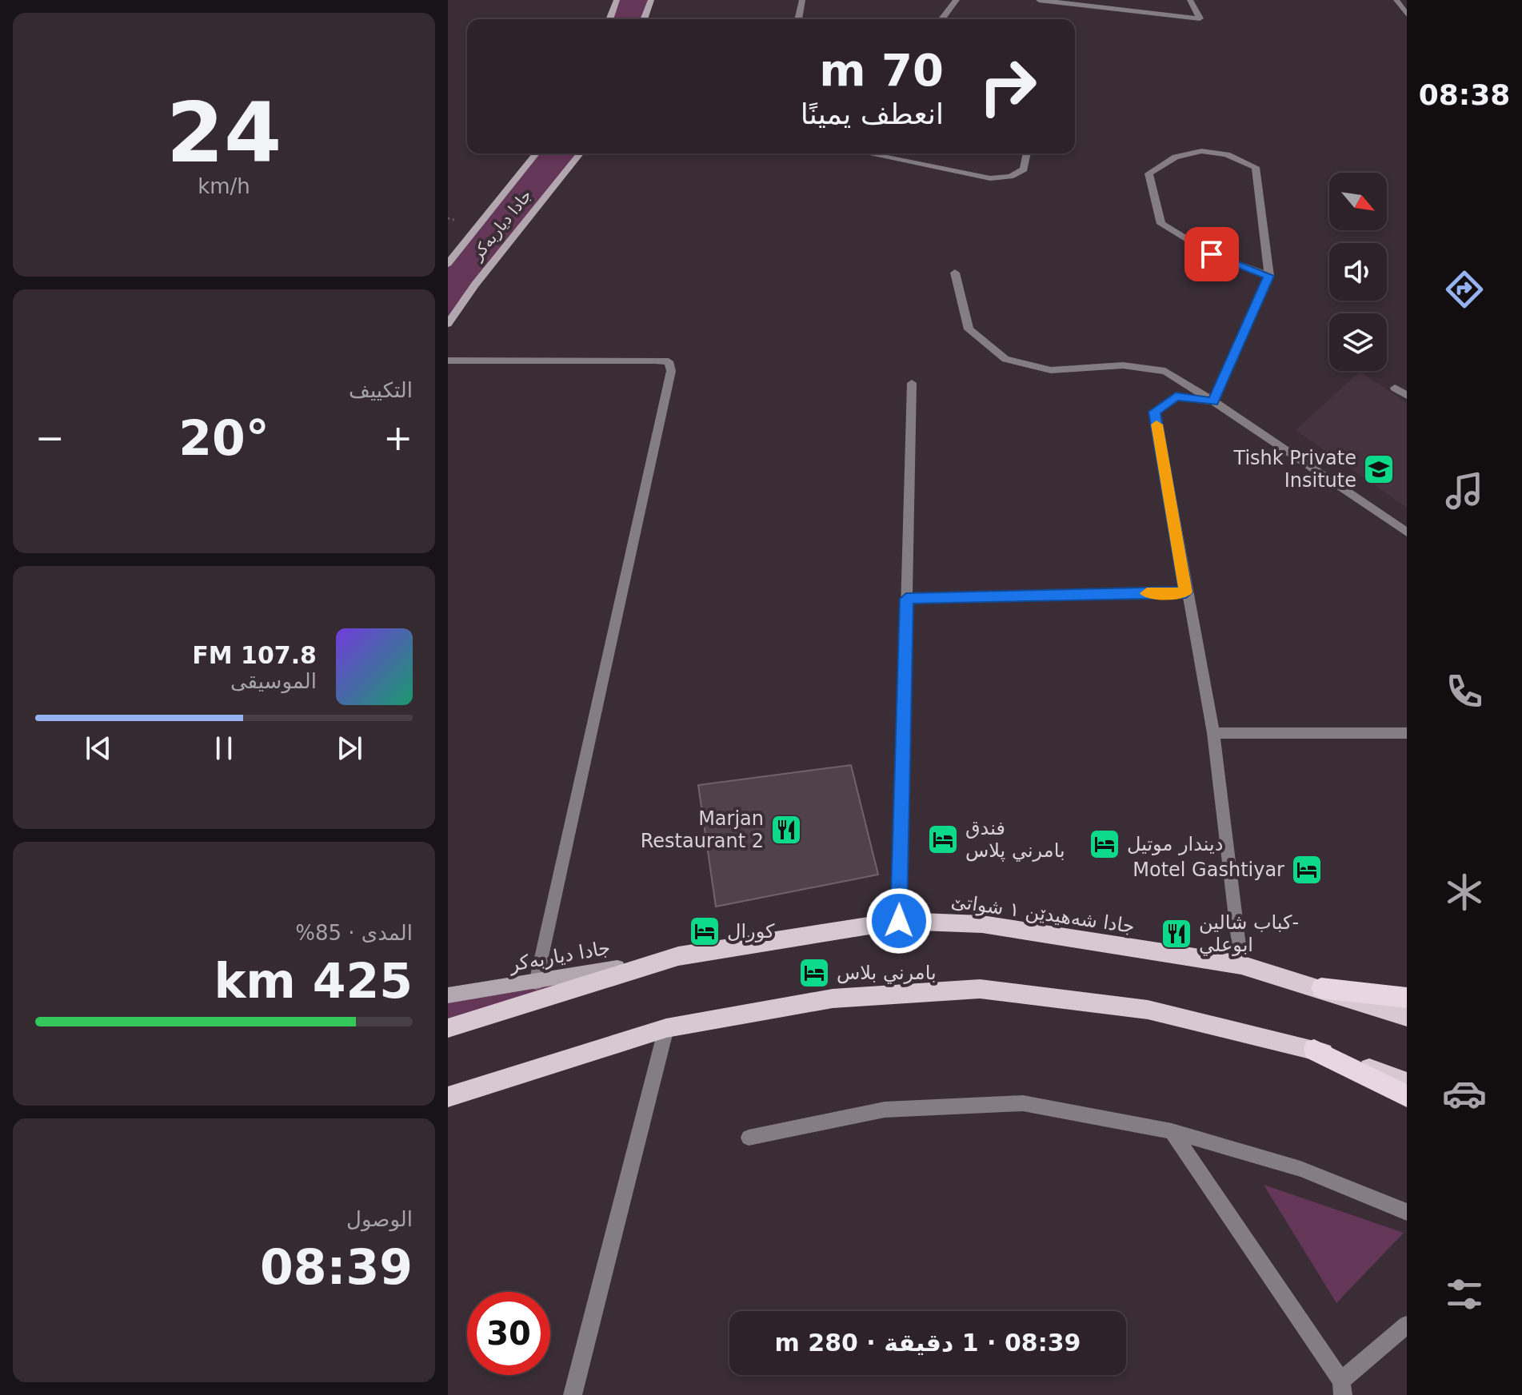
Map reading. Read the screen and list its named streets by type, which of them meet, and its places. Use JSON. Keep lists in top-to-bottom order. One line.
{"streets":{"main road":["جادا دیاربه‌كر","جادا شەهیدێن ١ شواتێ"]},"crossings":[["جادا دیاربه‌كر","جادا شەهیدێن ١ شواتێ"]],"places":{"school or university":["Tishk Private Insitute"],"restaurant":["Marjan Restaurant 2","كباب شالين- ابوعلي"],"hotel":["فندق بامرني پلاس","ديندار موتيل","Motel Gashtiyar","كورال","بامرني بلاس"]},"north":"bottom right","page":{"tabs":"08:38","tile":[["24","km/h"],"التكييف",["المدى · 85%","425 km"],["الوصول","08:39"]],"turn":["70 m","انعطف يمينًا"],"heat":["−","20°","+"],"song":["107.8 FM","الموسيقى"],"limit":"30","trip":"08:39 · 1 دقيقة · 280 m"}}
